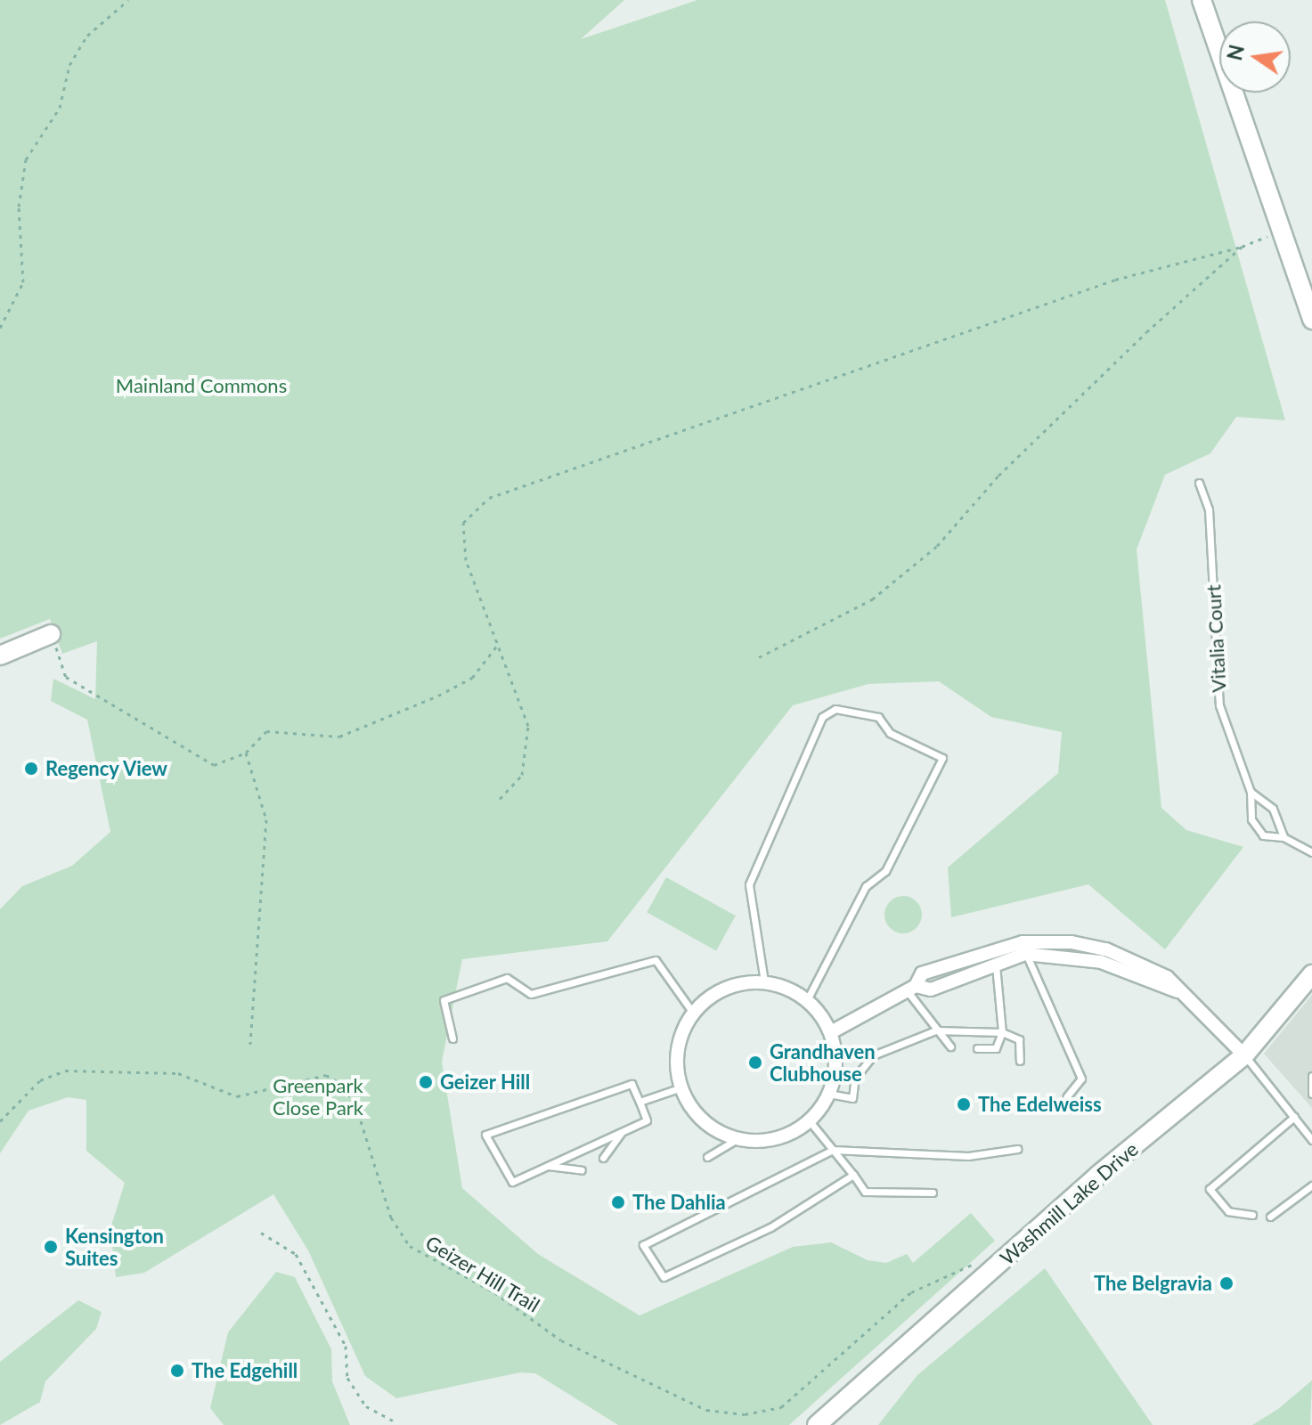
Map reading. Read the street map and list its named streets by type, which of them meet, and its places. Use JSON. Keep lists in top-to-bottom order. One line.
{"streets":{"street":["Washmill Lake Drive"],"lane":["Vitalia Court"],"path":["Geizer Hill Trail"]},"parks":["Mainland Commons","Greenpark Close Park"],"places":["Regency View","Grandhaven Clubhouse","Geizer Hill","The Edelweiss","The Dahlia","Kensington Suites","The Belgravia","The Edgehill"],"north":"left"}
